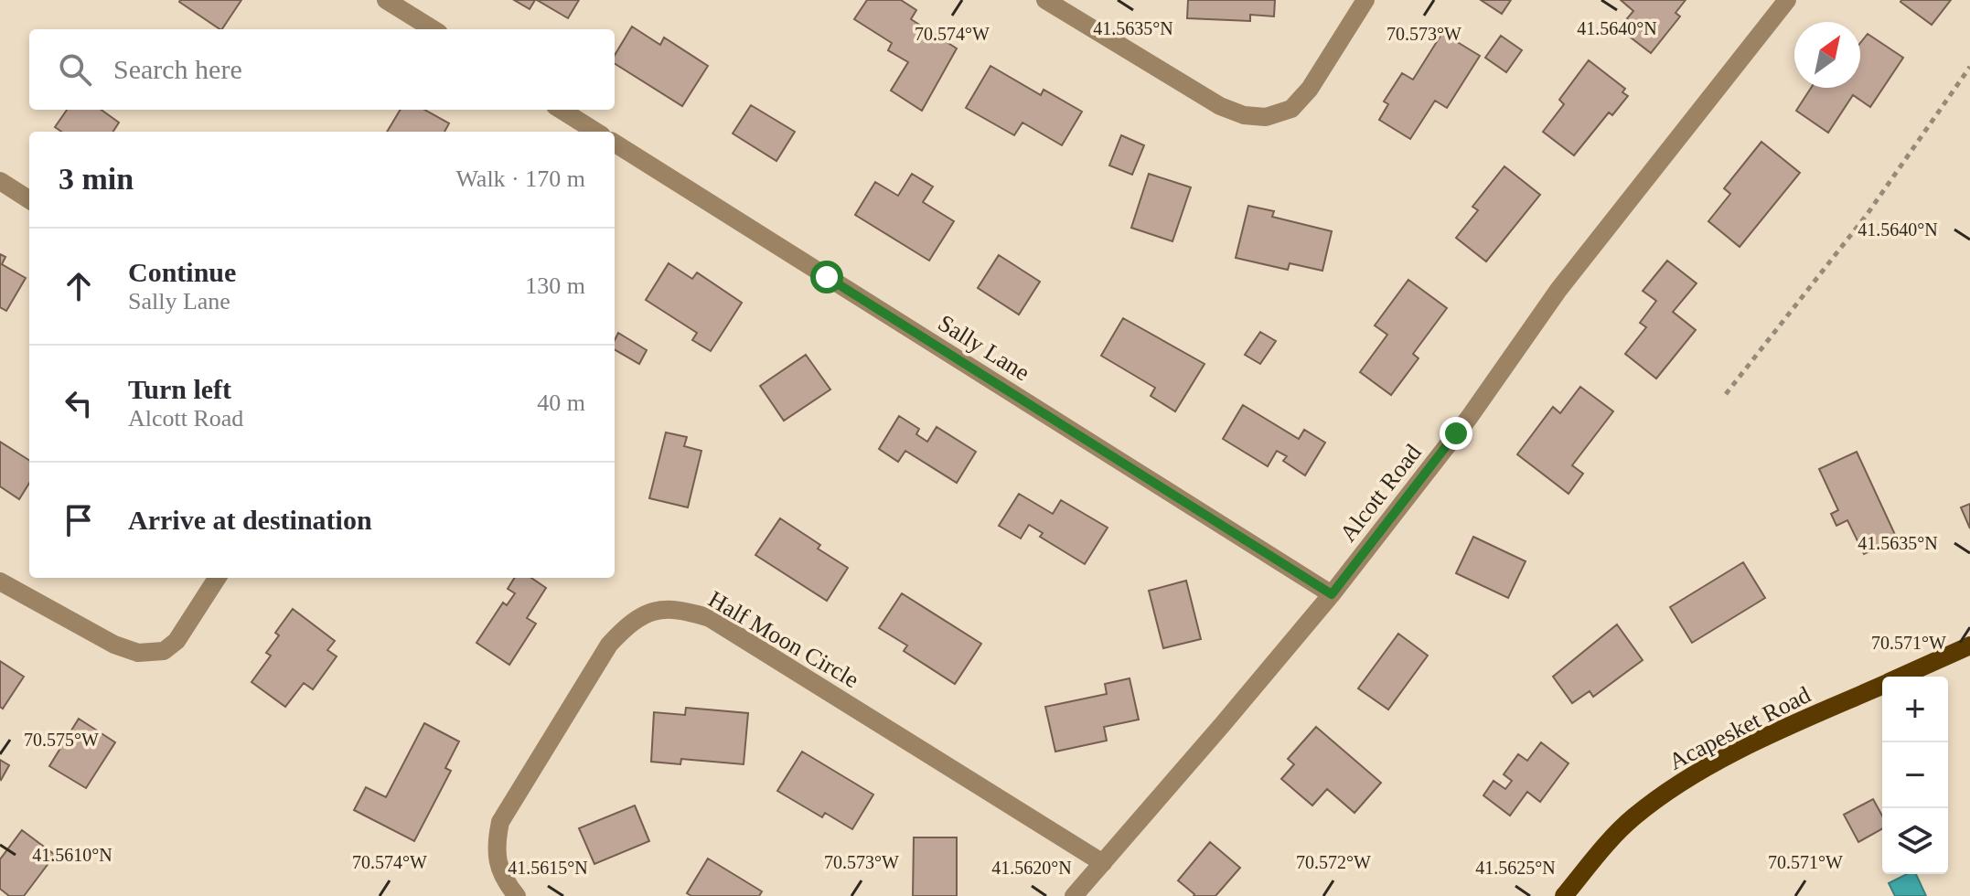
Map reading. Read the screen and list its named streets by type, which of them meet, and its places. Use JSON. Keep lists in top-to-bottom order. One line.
{"streets":{"main road":["Acapesket Road"],"street":["Sally Lane","Alcott Road","Half Moon Circle"]},"crossings":[["Sally Lane","Alcott Road"],["Alcott Road","Half Moon Circle"]],"north":"top right","page":{"search":"Search here","heading":["3 min","Walk · 170 m"],"list":[["Continue","Sally Lane","130 m"],["Turn left","Alcott Road","40 m"],"Arrive at destination"],"map_buttons":["+","−"]},"coordinates":["41.5635°N","41.5640°N","70.574°W","70.573°W","70.571°W","70.575°W","41.5610°N","70.572°W","41.5615°N","41.5620°N","41.5625°N"]}
